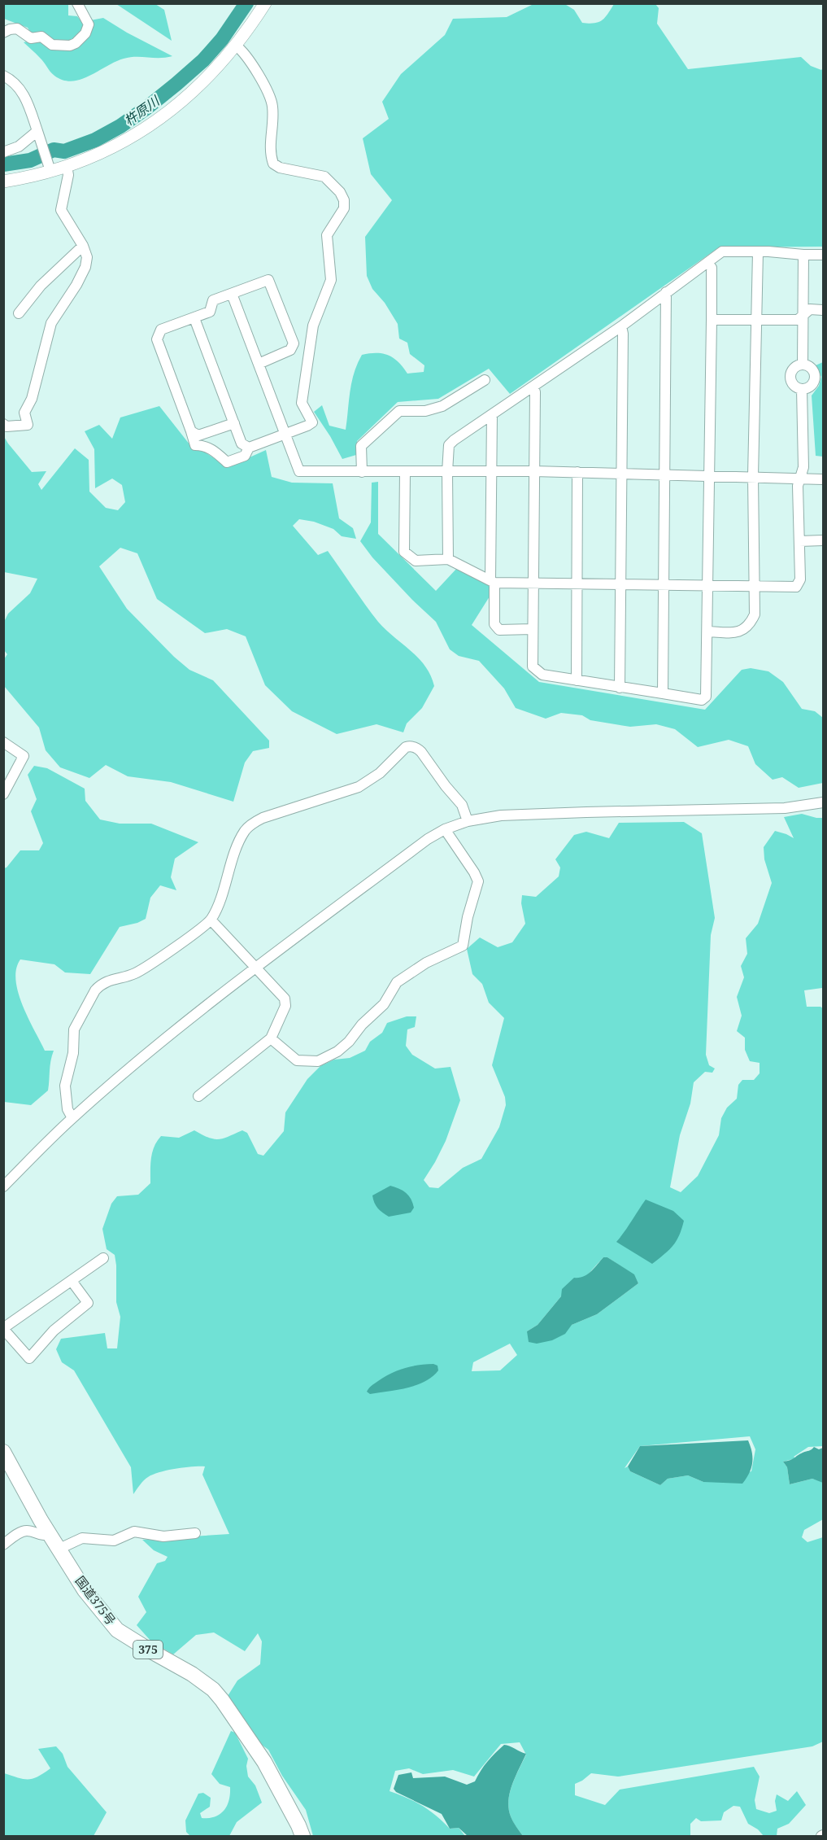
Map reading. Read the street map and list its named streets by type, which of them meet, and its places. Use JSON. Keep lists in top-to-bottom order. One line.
{"streets":{"highway":["国道375号","375"]},"water":["杵原川"]}
